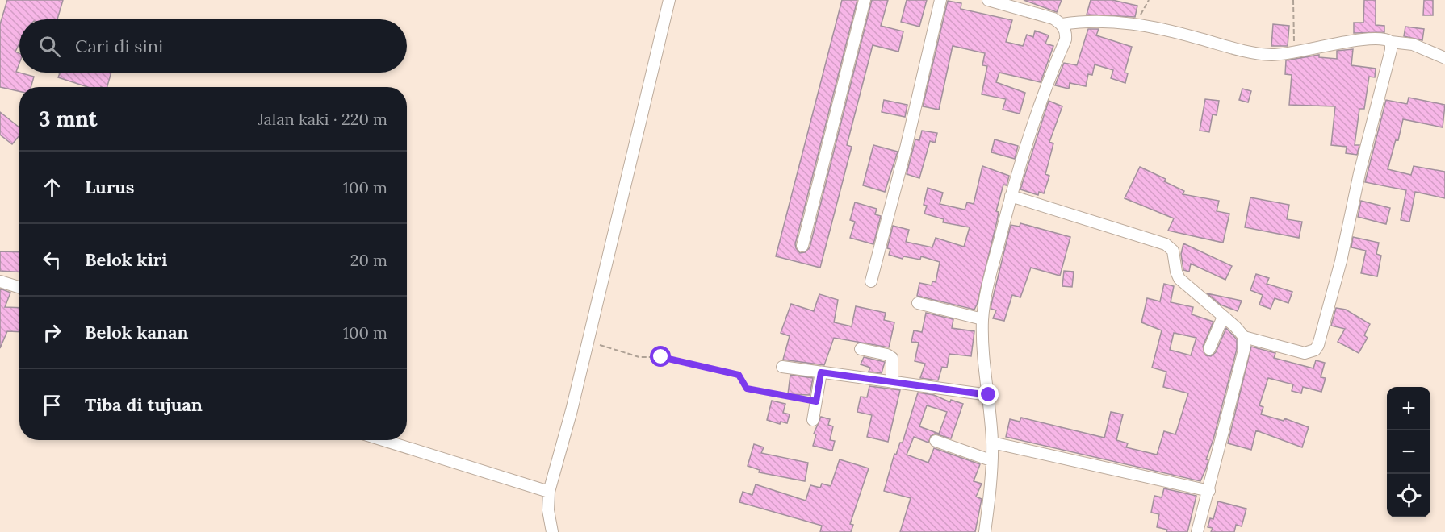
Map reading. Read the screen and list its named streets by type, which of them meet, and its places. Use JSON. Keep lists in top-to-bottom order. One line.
{"page":{"search":"Cari di sini","heading":["3 mnt","Jalan kaki · 220 m"],"list":[["Lurus","100 m"],["Belok kiri","20 m"],["Belok kanan","100 m"],"Tiba di tujuan"],"map_buttons":["+","−"]}}
